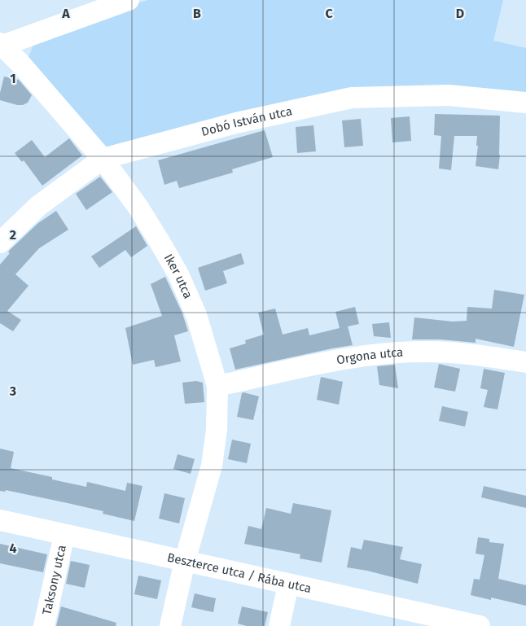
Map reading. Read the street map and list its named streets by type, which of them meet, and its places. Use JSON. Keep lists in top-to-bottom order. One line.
{"streets":{"street":["Dobó István utca","Iker utca","Orgona utca","Beszterce utca / Rába utca","Taksony utca"]},"crossings":[["Dobó István utca","Iker utca"],["Iker utca","Orgona utca"],["Iker utca","Beszterce utca / Rába utca"],["Beszterce utca / Rába utca","Taksony utca"]],"grid":{"columns":["A","B","C","D"],"rows":["1","2","3","4"]}}
